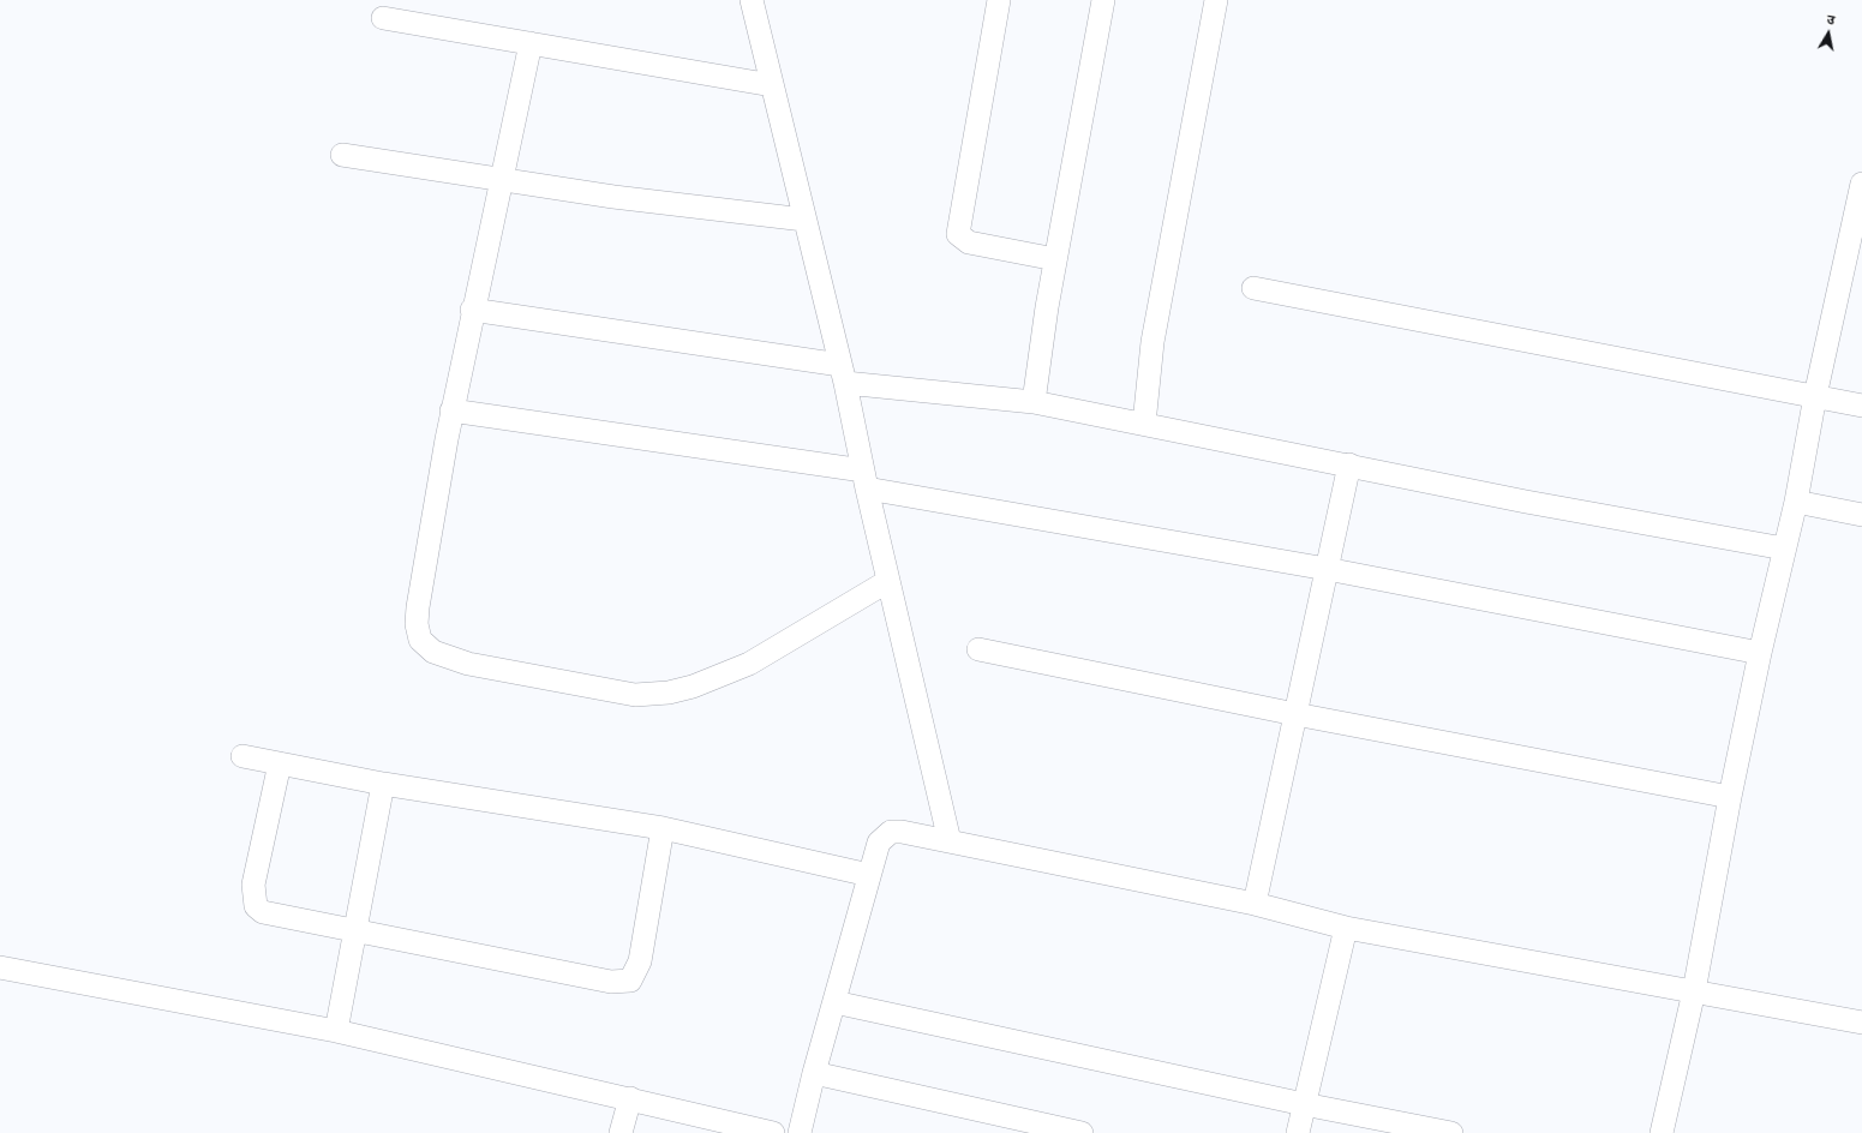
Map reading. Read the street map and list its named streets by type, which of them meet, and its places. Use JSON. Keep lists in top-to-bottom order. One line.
{"north":"top"}
